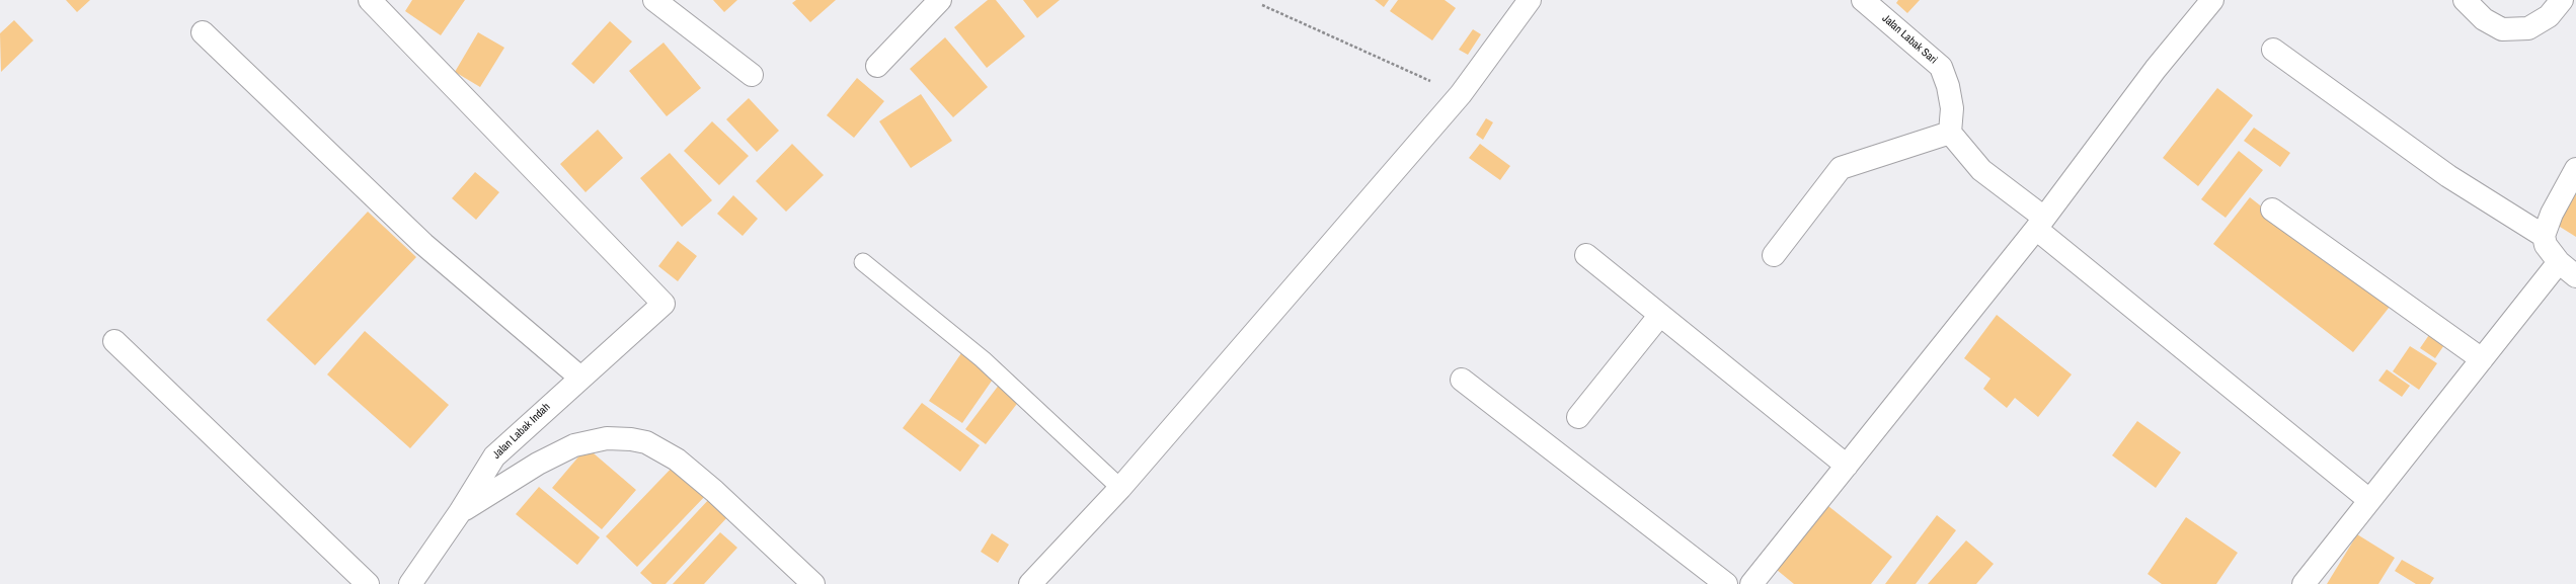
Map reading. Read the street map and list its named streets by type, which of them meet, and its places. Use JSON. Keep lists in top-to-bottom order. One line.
{"streets":{"street":["Jalan Labak Sari","Jalan Labak Indah"]}}
